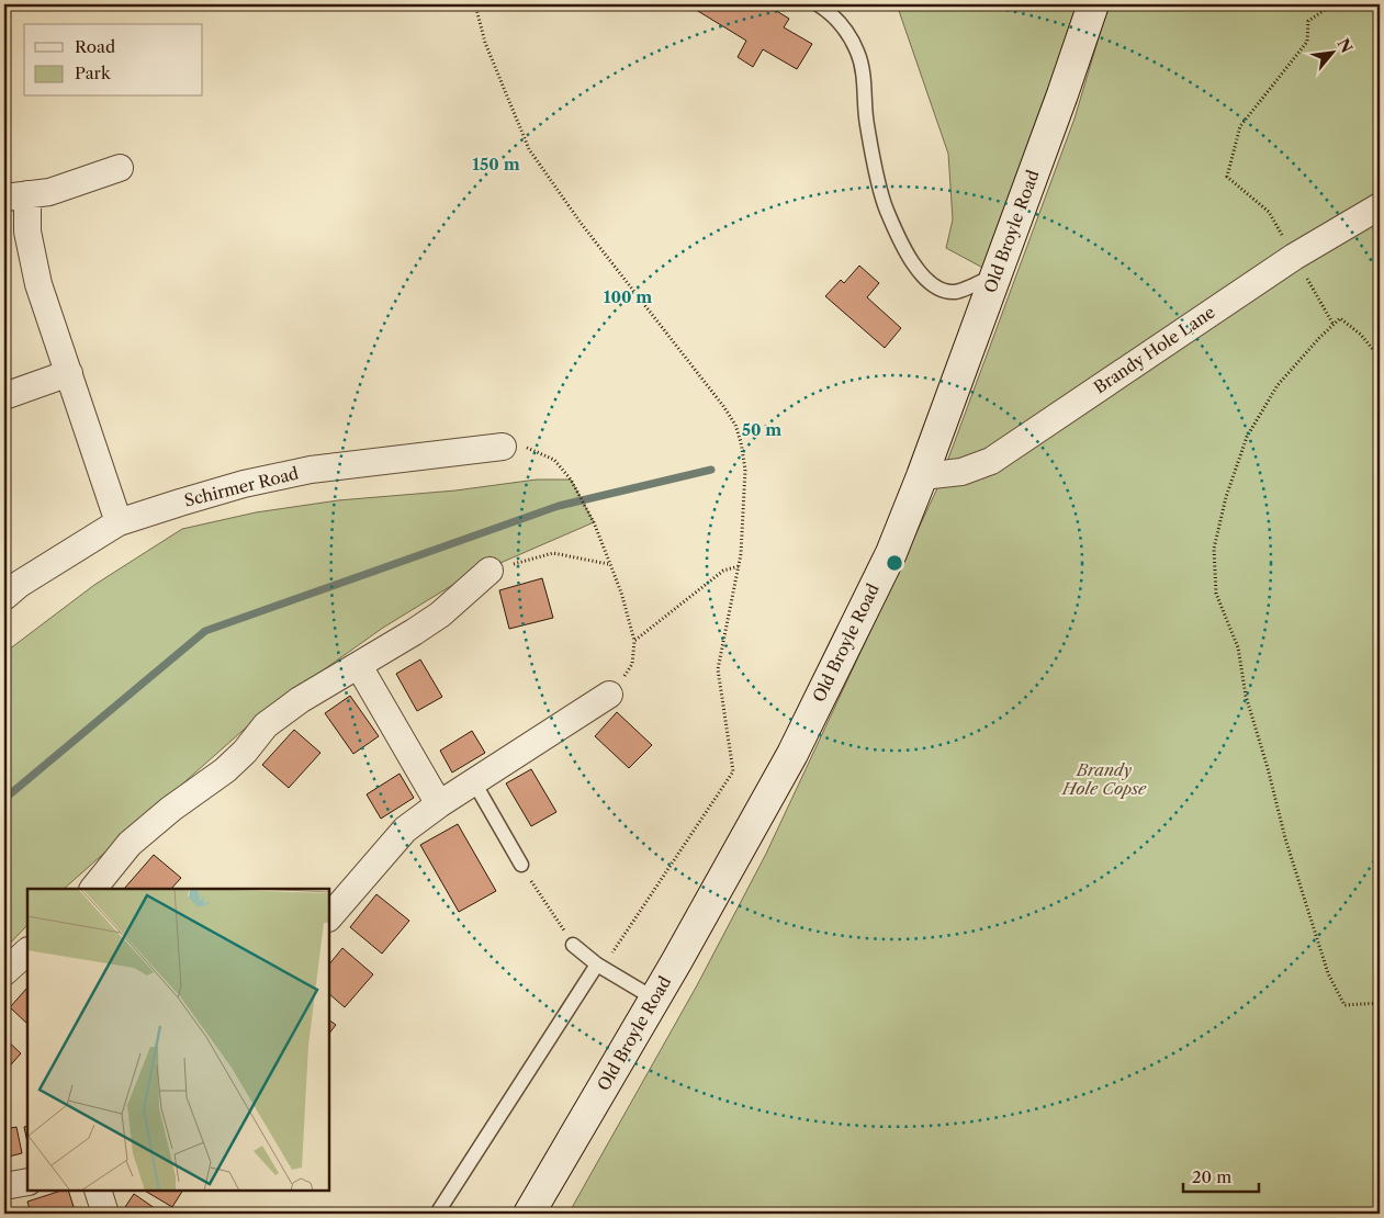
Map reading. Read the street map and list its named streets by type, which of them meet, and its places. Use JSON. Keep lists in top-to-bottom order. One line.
{"streets":{"main road":["Old Broyle Road"],"street":["Brandy Hole Lane","Schirmer Road"]},"crossings":[["Old Broyle Road","Brandy Hole Lane"]],"parks":["Brandy Hole Copse"],"legend":["Road","Park"],"scale_bar":"20 m","north":"top right","rings":["150 m","100 m","50 m"]}
